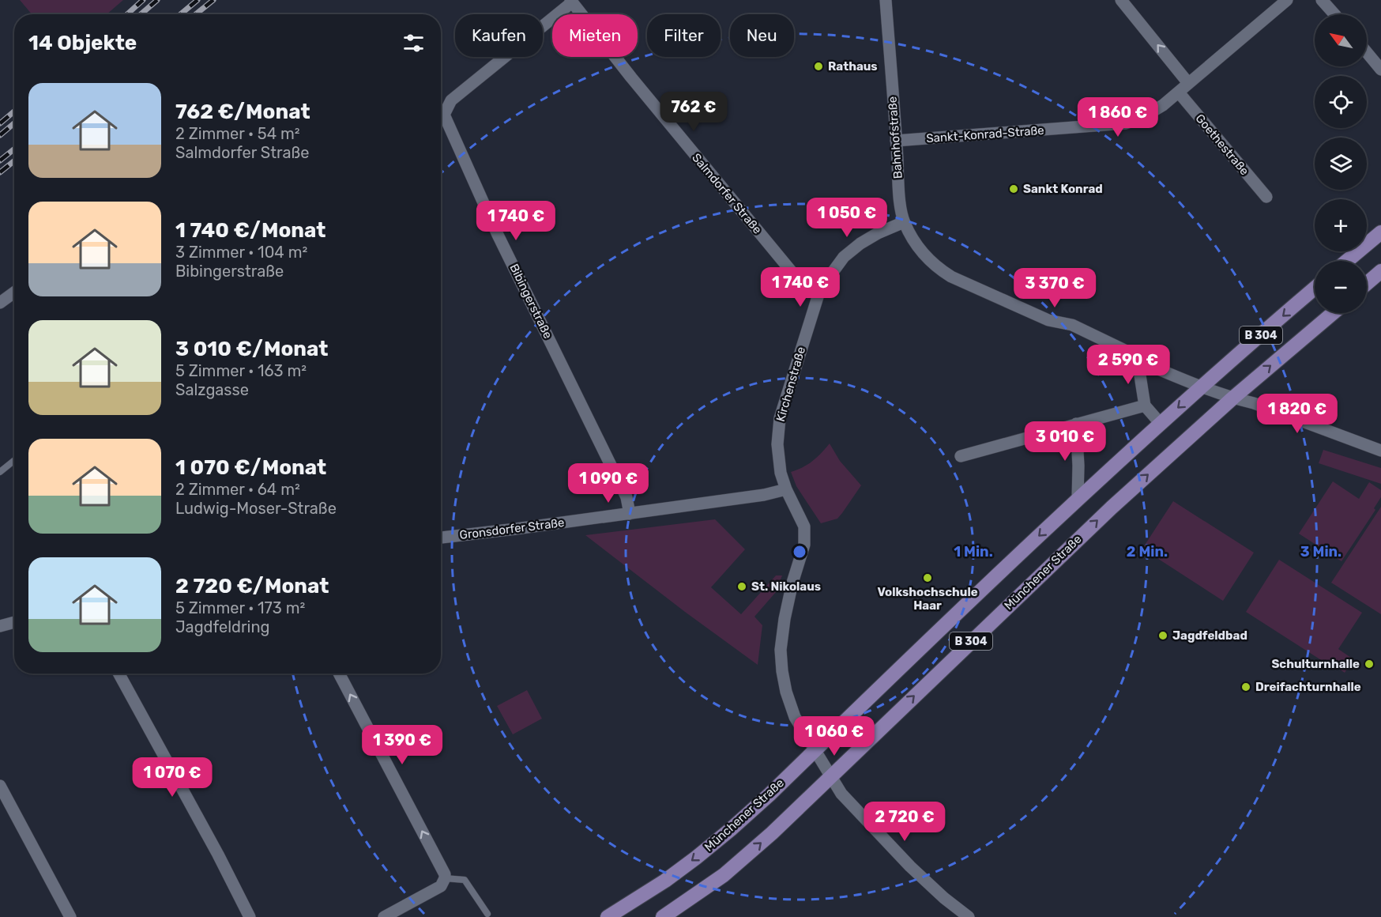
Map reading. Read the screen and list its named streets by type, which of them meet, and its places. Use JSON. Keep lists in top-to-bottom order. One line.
{"streets":{"main road":["B 304","Münchener Straße"],"street":["Sankt-Konrad-Straße","Bahnhofstraße","Goethestraße","Salmdorfer Straße","Bibingerstraße","Kirchenstraße","Gronsdorfer Straße"]},"crossings":[["Sankt-Konrad-Straße","Bahnhofstraße"],["Sankt-Konrad-Straße","Goethestraße"],["Bahnhofstraße","B 304"],["Bahnhofstraße","Kirchenstraße"],["Bahnhofstraße","Münchener Straße"],["Salmdorfer Straße","Bibingerstraße"],["Salmdorfer Straße","Kirchenstraße"],["Bibingerstraße","Gronsdorfer Straße"],["B 304","Münchener Straße"],["Kirchenstraße","Gronsdorfer Straße"],["Kirchenstraße","Münchener Straße"]],"places":["Rathaus","Sankt Konrad","Volkshochschule Haar","St. Nikolaus","Jagdfeldbad","Schulturnhalle","Dreifachturnhalle"],"north":"top left","page":{"map_buttons":["+","−"],"chip":["Kaufen","Mieten","Filter","Neu"],"heading":"14 Objekte","list":[{"name":"762 €/Monat","note":"2 Zimmer · 54 m² · Salmdorfer Straße"},{"name":"1 740 €/Monat","note":"3 Zimmer · 104 m² · Bibingerstraße"},{"name":"3 010 €/Monat","note":"5 Zimmer · 163 m² · Salzgasse"},{"name":"1 070 €/Monat","note":"2 Zimmer · 64 m² · Ludwig-Moser-Straße"},{"name":"2 720 €/Monat","note":"5 Zimmer · 173 m² · Jagdfeldring"}],"price":["762 €","1 860 €","1 050 €","1 740 €","1 740 €","3 370 €","2 590 €","1 820 €","3 010 €","1 090 €","1 060 €","1 390 €","1 070 €","2 720 €"]},"rings":["1 Min.","2 Min.","3 Min."]}
